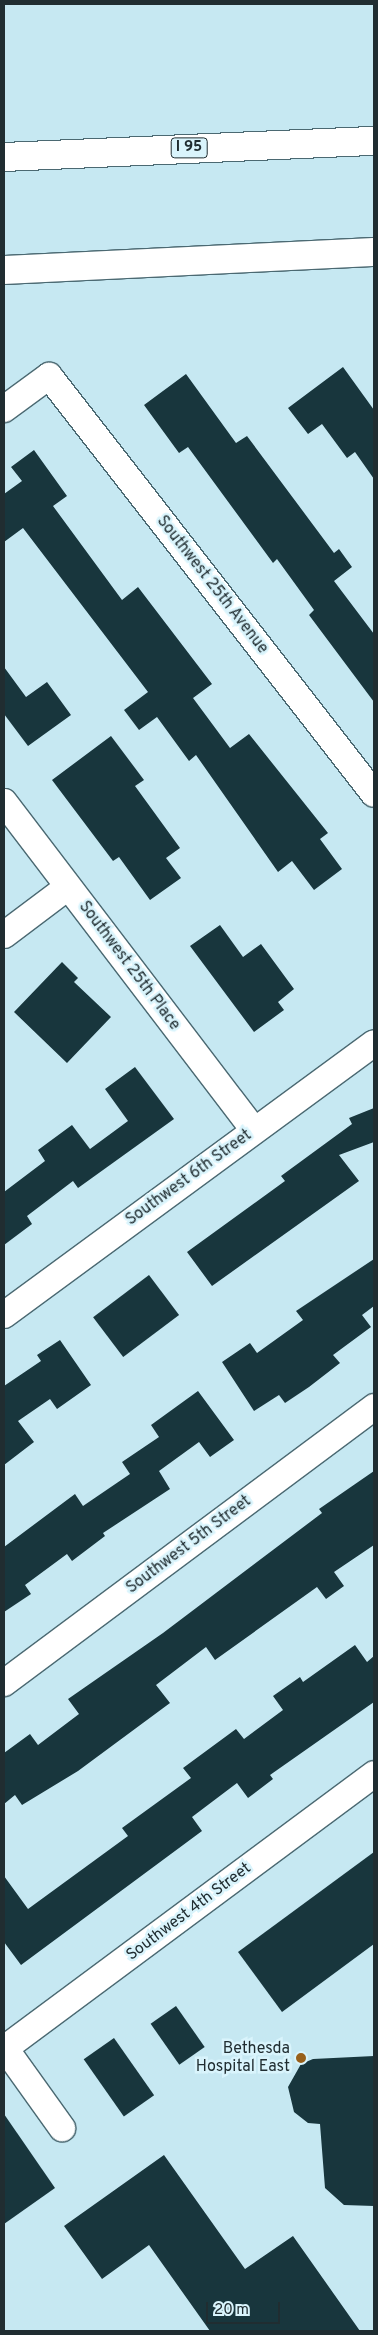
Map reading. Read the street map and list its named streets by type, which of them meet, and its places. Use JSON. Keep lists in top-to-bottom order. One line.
{"streets":{"highway":["I 95"],"street":["Southwest 25th Avenue","Southwest 25th Place","Southwest 6th Street","Southwest 5th Street","Southwest 4th Street"]},"crossings":[["Southwest 25th Place","Southwest 6th Street"]],"places":["Bethesda Hospital East"],"scale_bar":"20 m"}
